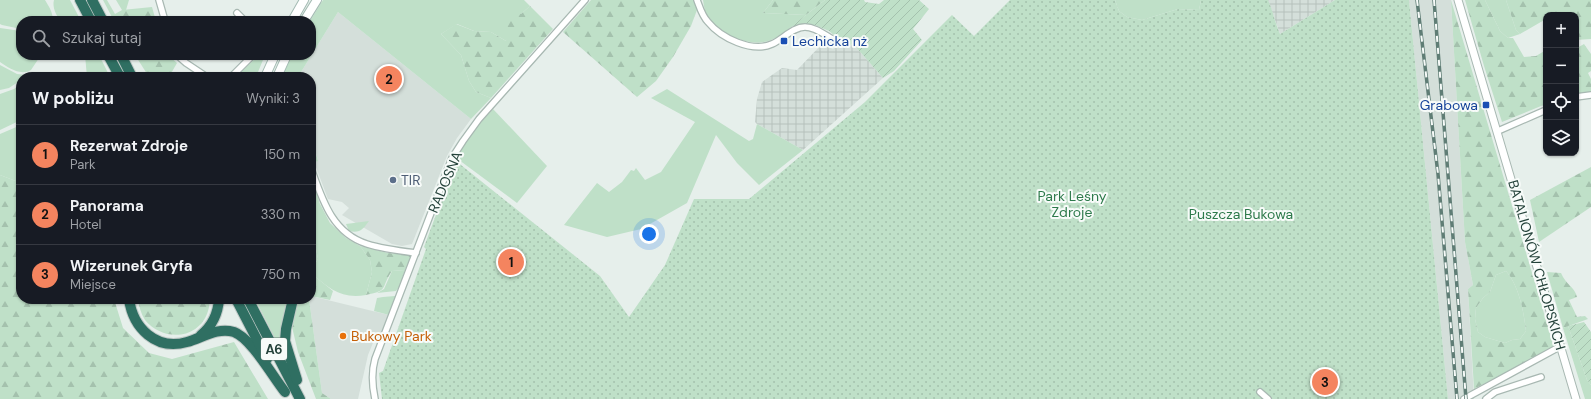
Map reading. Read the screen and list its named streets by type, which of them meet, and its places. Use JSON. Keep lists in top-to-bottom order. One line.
{"streets":{"highway":["A6"],"street":["RADOSNA","BATALIONÓW CHŁOPSKICH"]},"parks":["Park Leśny Zdroje","Puszcza Bukowa"],"places":{"transit":["Lechicka nż","Grabowa"],"other":["TIR","Bukowy Park"]},"page":{"map_buttons":["+","−"],"search":"Szukaj tutaj","pins":["2","1","3"],"heading":["W pobliżu","Wyniki: 3"],"list":[{"mark":"1","name":"Rezerwat Zdroje","note":"Park","value":"150 m"},{"mark":"2","name":"Panorama","note":"Hotel","value":"330 m"},{"mark":"3","name":"Wizerunek Gryfa","note":"Miejsce","value":"750 m"}]}}
